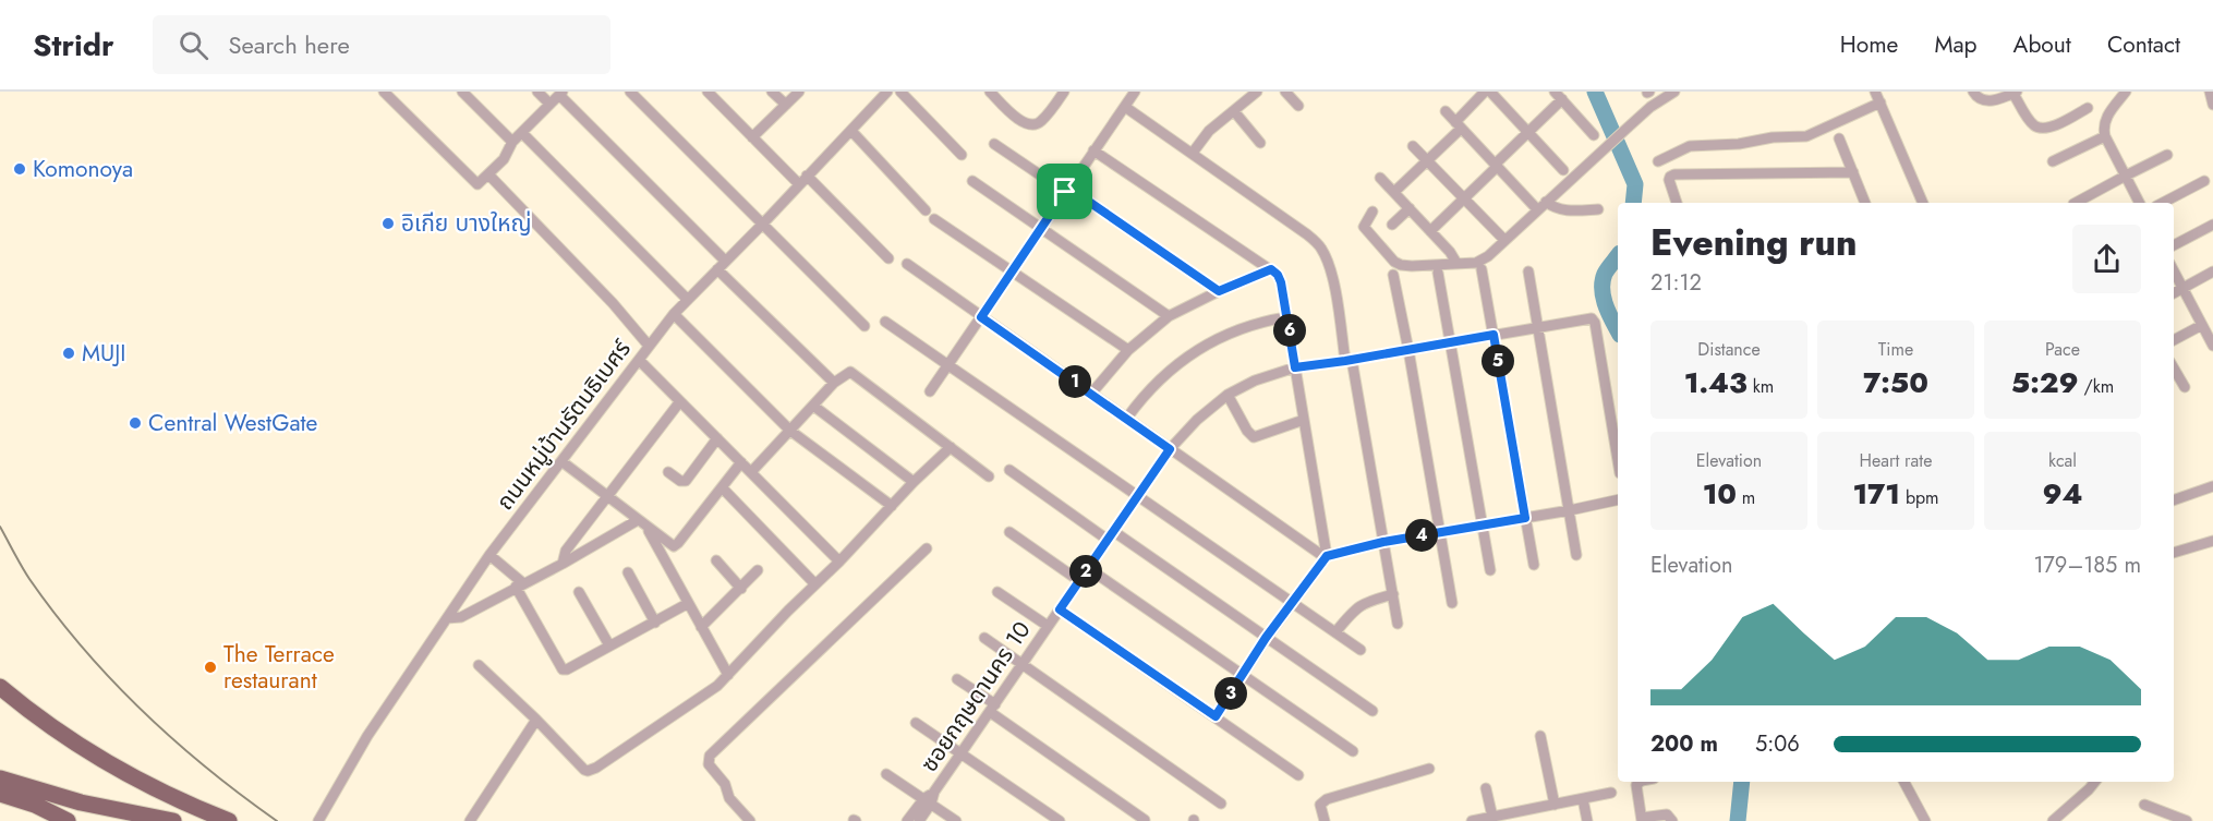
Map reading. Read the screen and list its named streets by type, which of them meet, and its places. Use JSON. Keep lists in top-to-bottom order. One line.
{"streets":{"street":["ถนนหมู่บ้านรัตนธิเบศร์","ซอยกฤษดานคร 10"]},"places":["Komonoya","อิเกีย บางใหญ่","MUJI","Central WestGate","The Terrace restaurant"],"page":{"header":"Stridr","search":"Search here","nav":["Home","Map","About","Contact"],"heading":["Evening run","21:12"],"pins":["6","5","1","4","2","3"],"stats":[["Distance","1.43 km"],["Time","7:50"],["Pace","5:29 /km"],["Elevation","10 m"],["Heart rate","171 bpm"],["kcal","94"]],"chart":["Elevation","179–185 m"],"list":[{"name":"200 m","note":"5:06"}]}}
